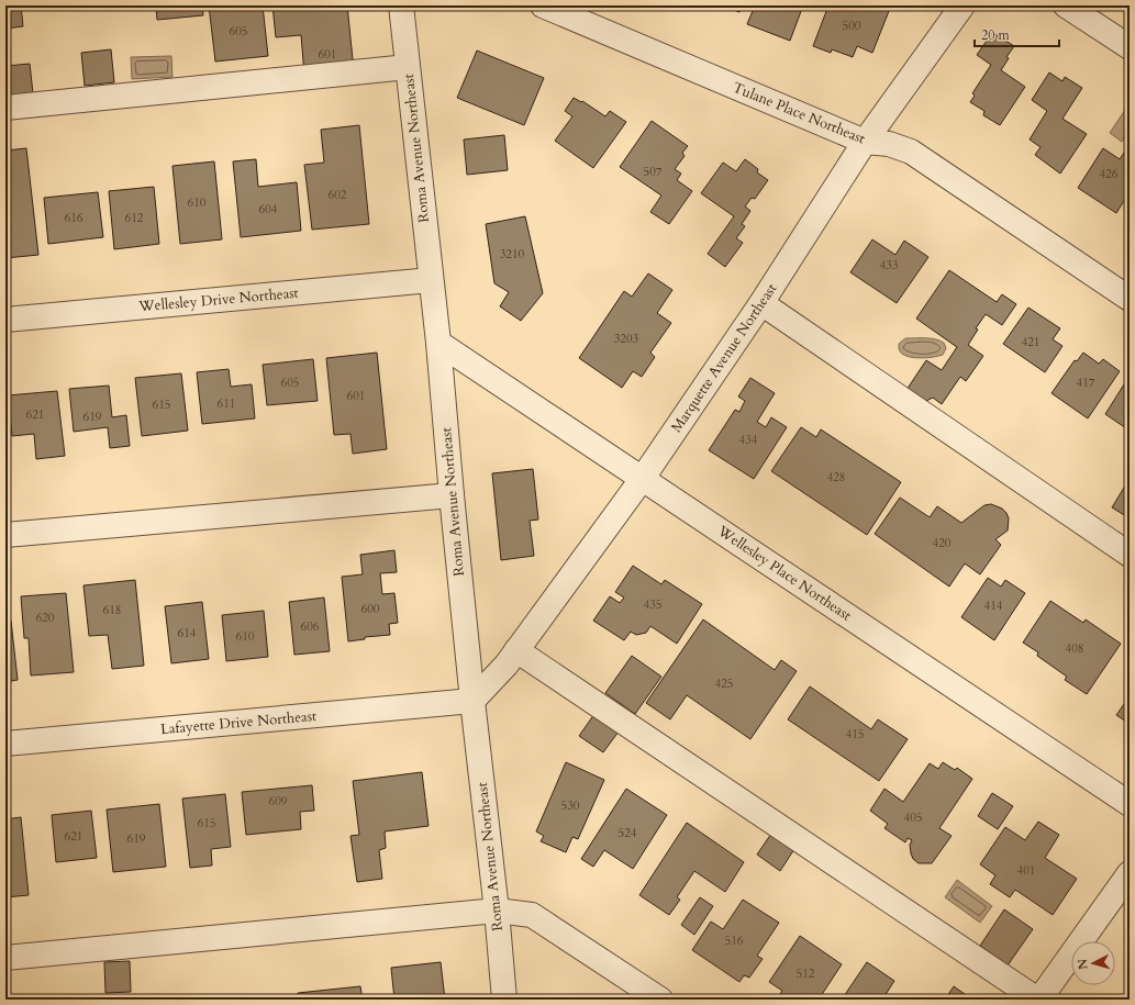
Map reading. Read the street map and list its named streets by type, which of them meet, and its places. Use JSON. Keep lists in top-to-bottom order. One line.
{"streets":{"street":["Tulane Place Northeast","Roma Avenue Northeast","Wellesley Drive Northeast","Marquette Avenue Northeast","Wellesley Place Northeast","Lafayette Drive Northeast"]},"crossings":[["Tulane Place Northeast","Marquette Avenue Northeast"],["Roma Avenue Northeast","Wellesley Drive Northeast"],["Roma Avenue Northeast","Marquette Avenue Northeast"],["Roma Avenue Northeast","Wellesley Place Northeast"],["Roma Avenue Northeast","Lafayette Drive Northeast"],["Marquette Avenue Northeast","Wellesley Place Northeast"],["Marquette Avenue Northeast","Lafayette Drive Northeast"]],"house_numbers":["500","605","601","507","426","602","610","604","616","612","3210","433","3203","421","605","417","601","611","615","621","619","434","428","420","435","414","600","618","620","606","614","610","408","425","415","609","530","405","615","524","621","619","401","516","512"],"scale_bar":"20 m","north":"left"}
